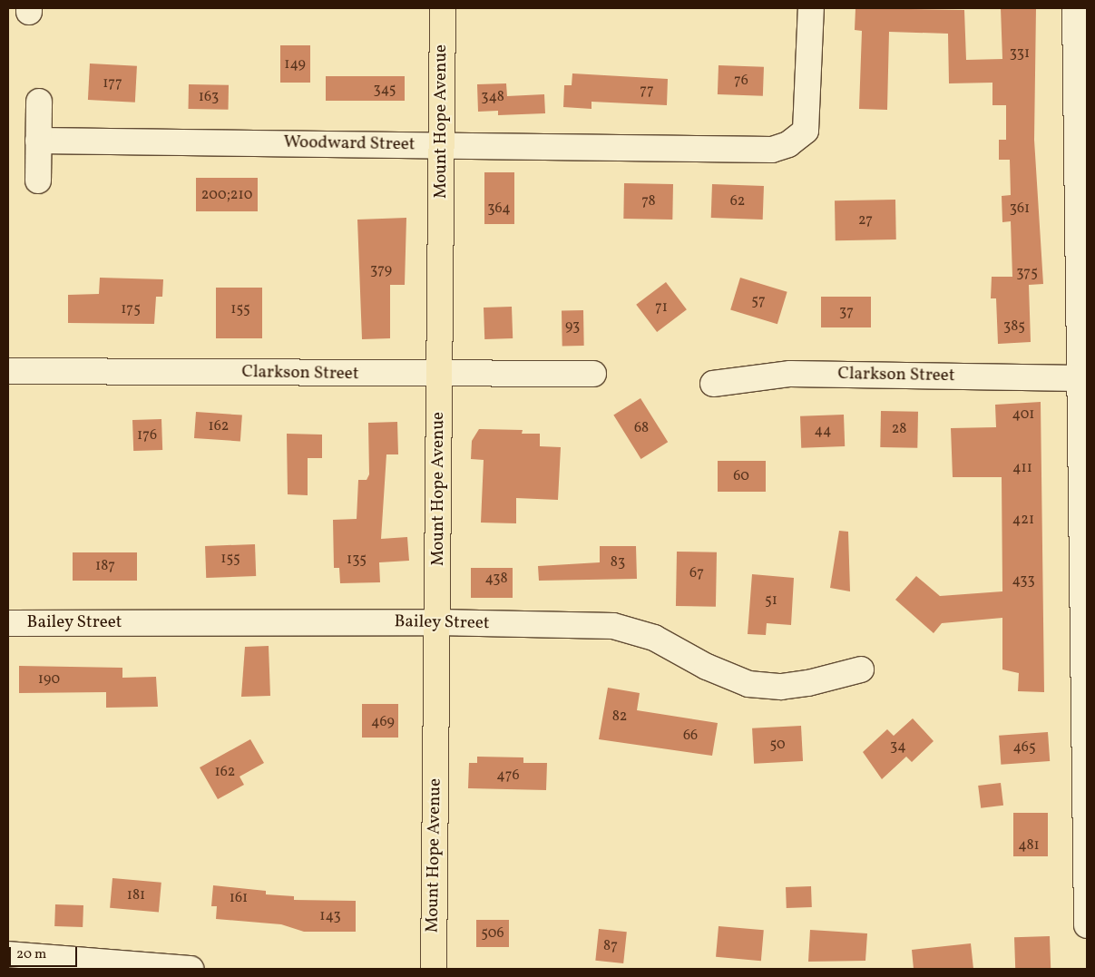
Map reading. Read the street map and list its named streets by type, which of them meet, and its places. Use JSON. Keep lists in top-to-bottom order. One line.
{"streets":{"main road":["Mount Hope Avenue"],"street":["Woodward Street","Clarkson Street","Bailey Street"]},"crossings":[["Mount Hope Avenue","Woodward Street"],["Mount Hope Avenue","Clarkson Street"],["Mount Hope Avenue","Bailey Street"]],"house_numbers":["331","149","76","177","345","77","163","348","200;210","78","62","364","361","27","379","375","57","71","175","155","37","93","385","401","162","68","28","44","176","411","60","421","155","135","83","187","67","438","433","51","190","82","469","66","50","34","465","162","476","481","181","161","143","506","87"],"scale_bar":"20 m"}
